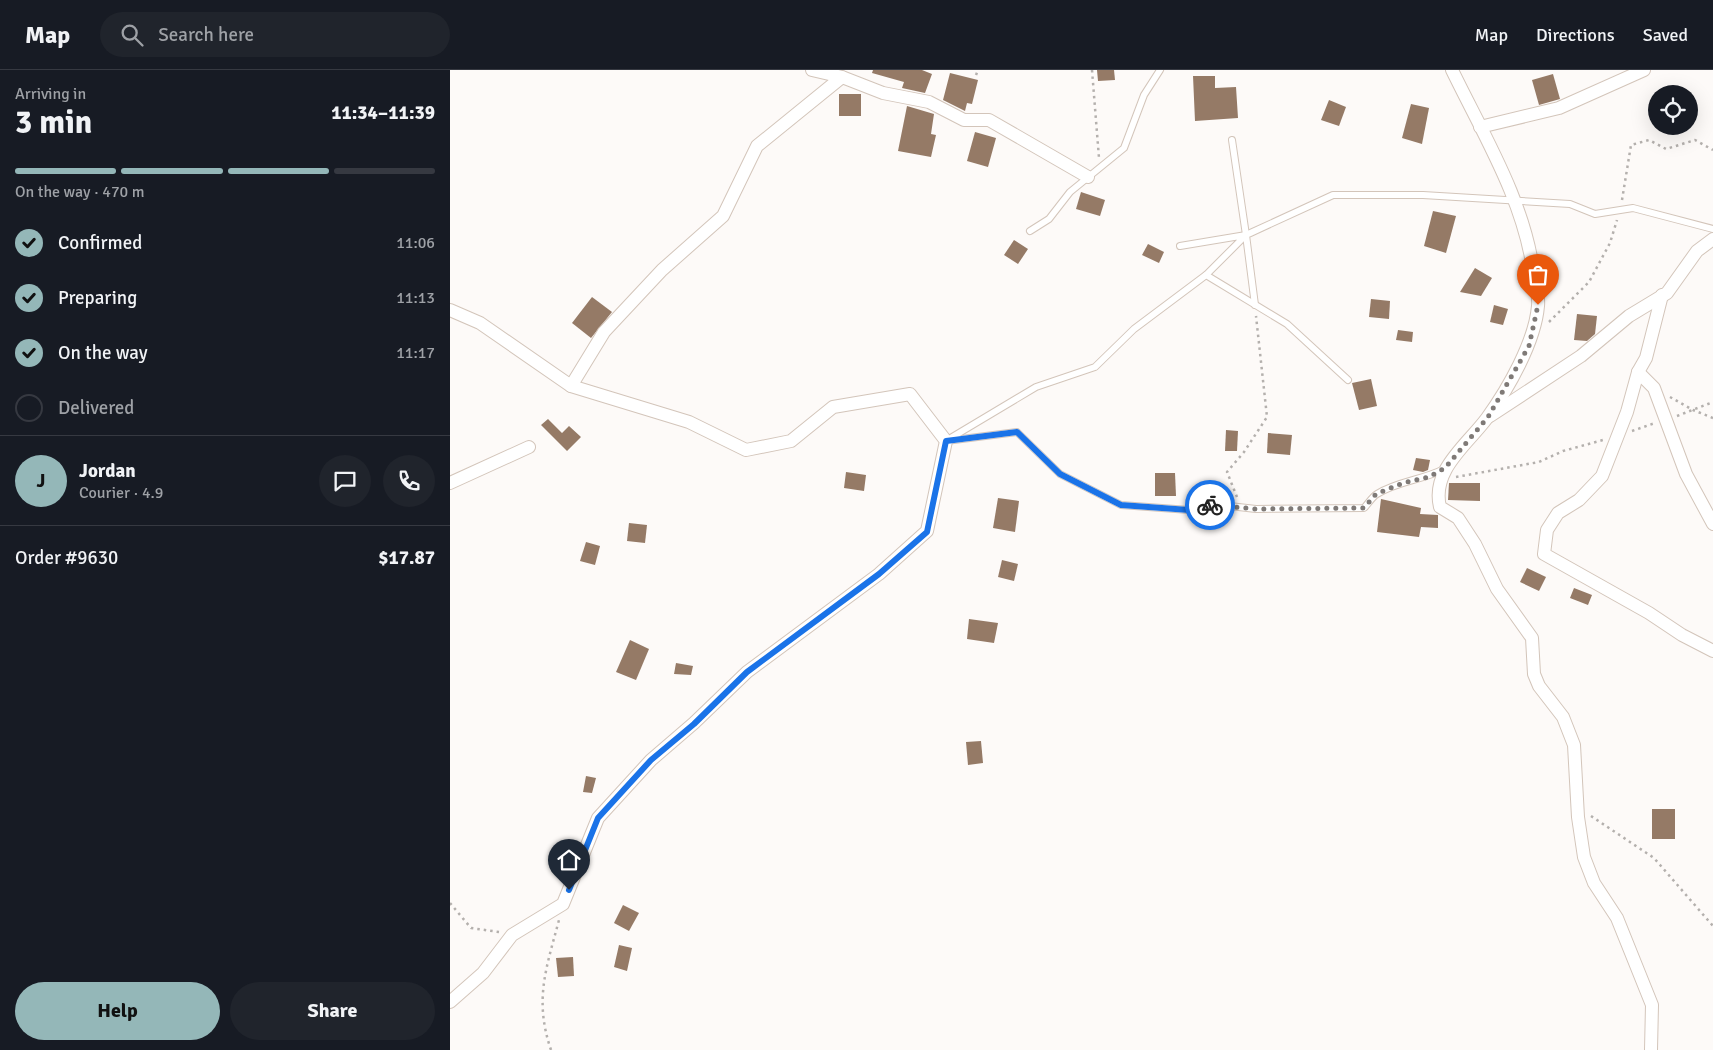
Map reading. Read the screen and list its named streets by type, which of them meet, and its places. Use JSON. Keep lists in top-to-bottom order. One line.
{"page":{"header":"Map","search":"Search here","nav":["Map","Directions","Saved"],"heading":["3 min","Arriving in","11:34–11:39"],"panel":["Jordan","Courier · 4.9","Order #9630","$17.87"],"bar":"On the way · 470 m","list":[["Confirmed","11:06"],["Preparing","11:13"],["On the way","11:17"],"Delivered"],"round":"J","buttons":["Help","Share"]}}
